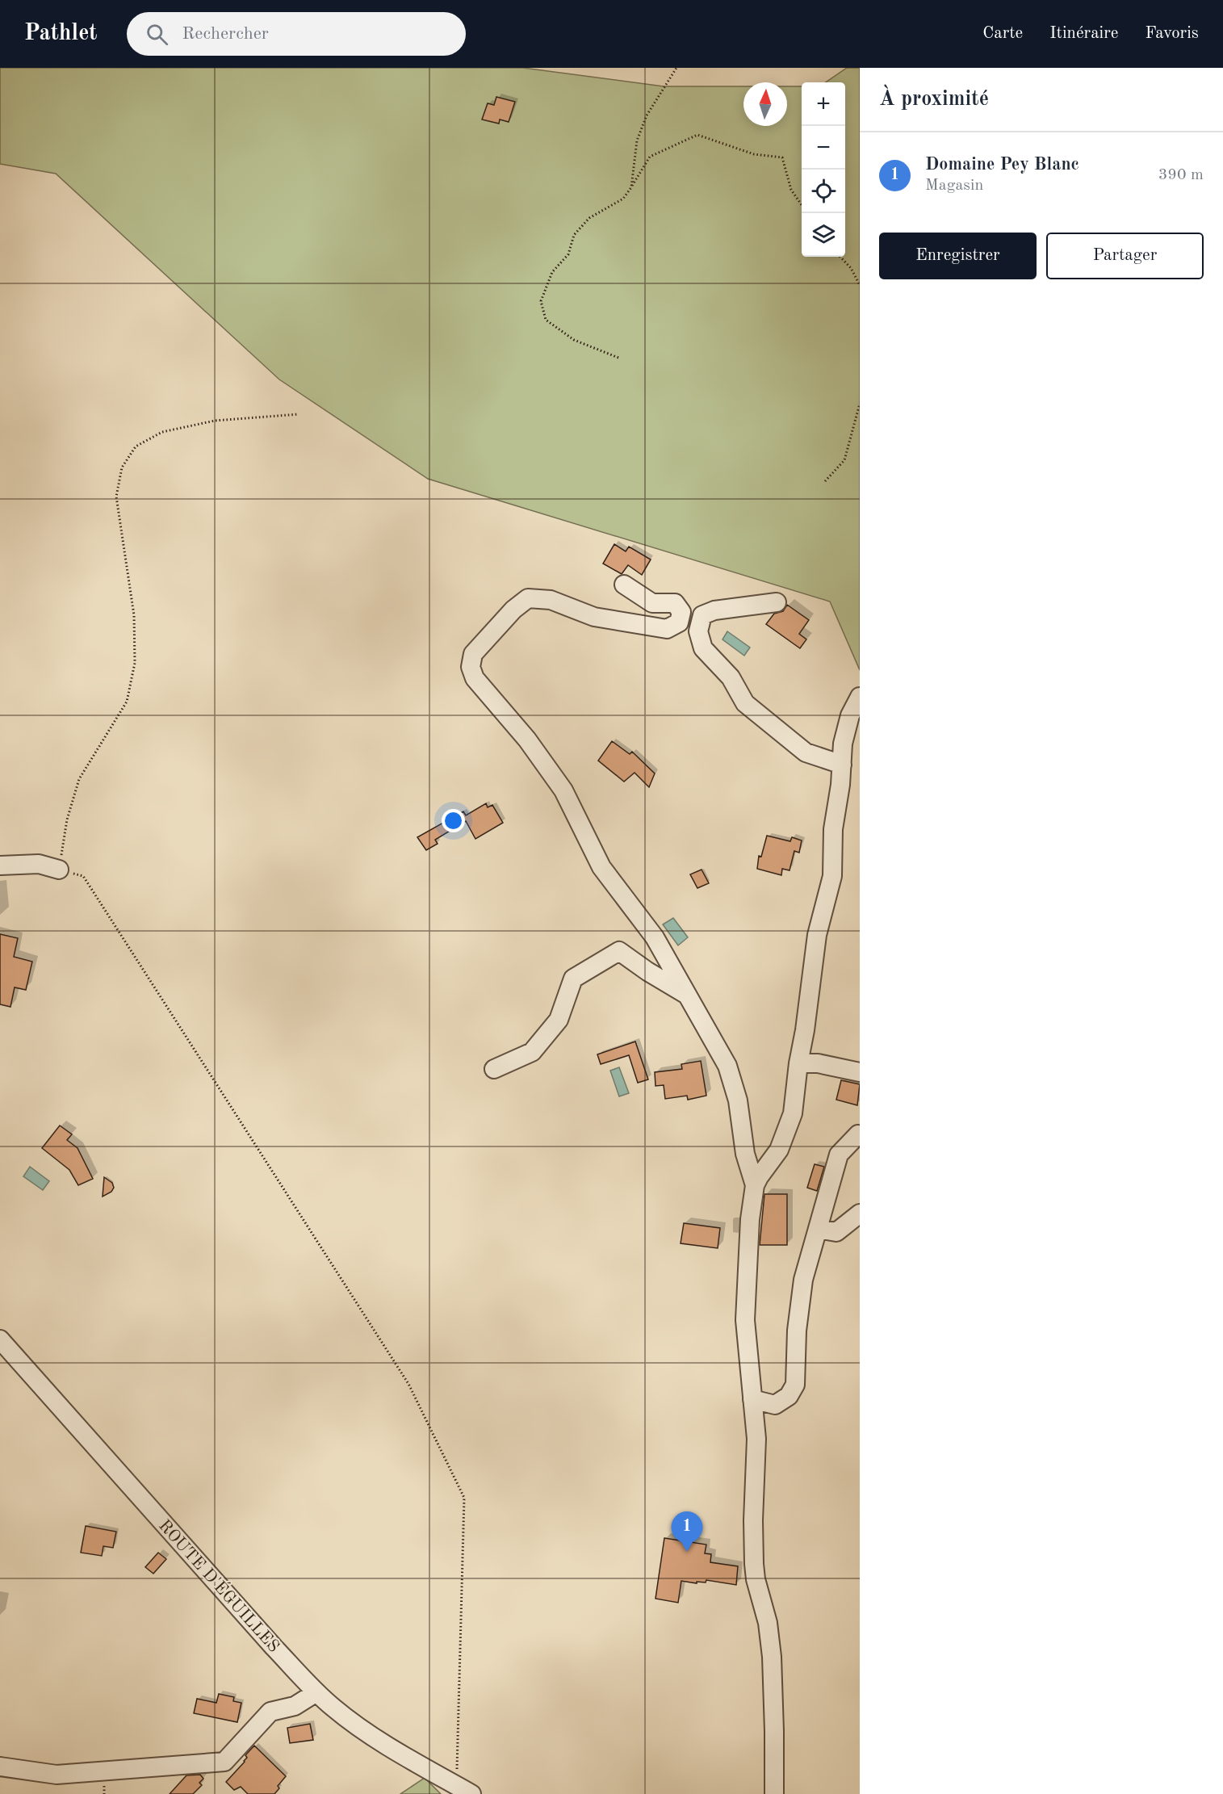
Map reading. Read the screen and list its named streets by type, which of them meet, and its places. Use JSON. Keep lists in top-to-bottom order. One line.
{"streets":{"street":["ROUTE D'ÉGUILLES"]},"north":"top","page":{"header":"Pathlet","search":"Rechercher","nav":["Carte","Itinéraire","Favoris"],"heading":"À proximité","map_buttons":["+","−"],"list":[{"mark":"1","name":"Domaine Pey Blanc","note":"Magasin","value":"390 m"}],"buttons":["Enregistrer","Partager"],"pins":"1"}}
